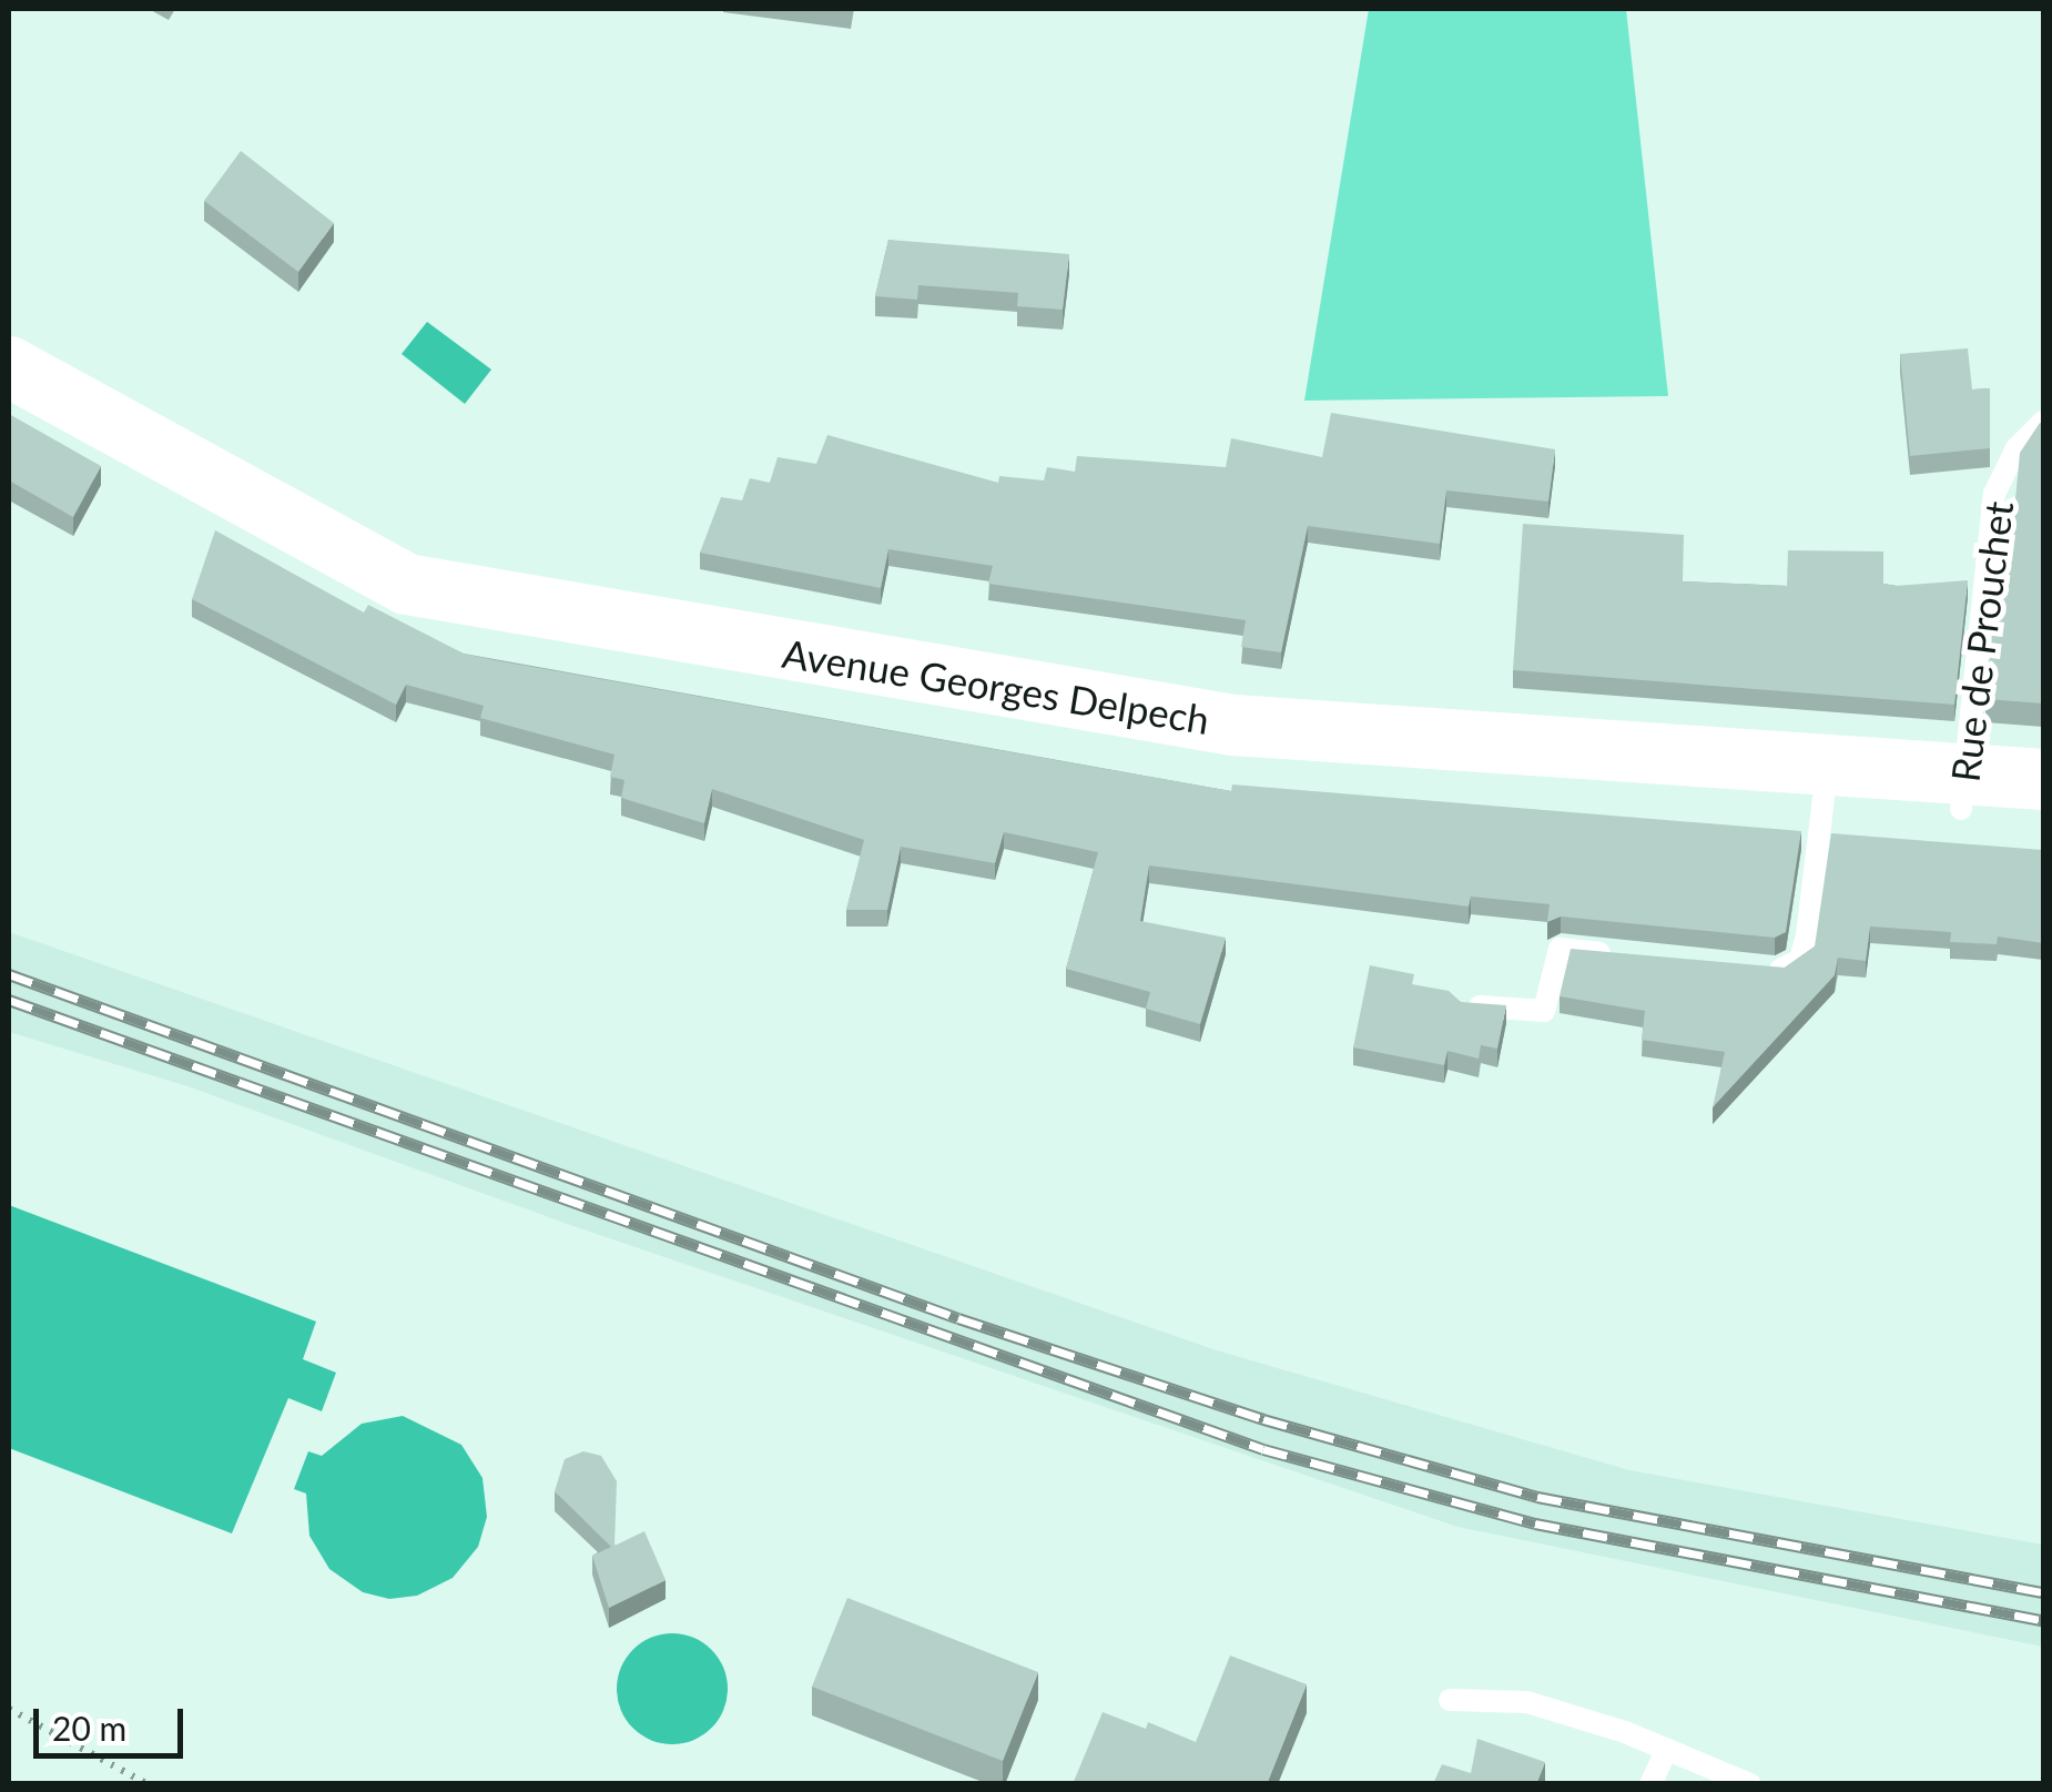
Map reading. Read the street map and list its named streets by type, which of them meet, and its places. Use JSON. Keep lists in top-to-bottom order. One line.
{"streets":{"main road":["Avenue Georges Delpech"],"lane":["Rue de Prouchet"]},"crossings":[["Rue de Prouchet","Avenue Georges Delpech"]],"scale_bar":"20 m"}
